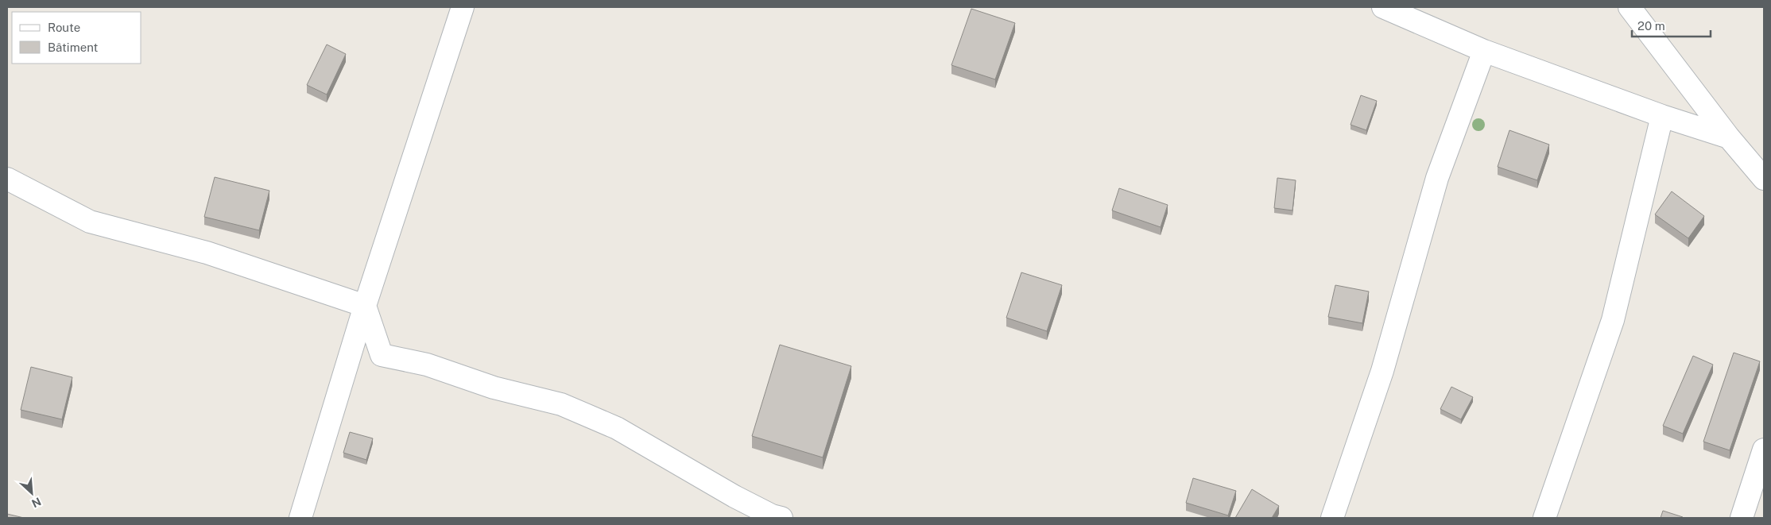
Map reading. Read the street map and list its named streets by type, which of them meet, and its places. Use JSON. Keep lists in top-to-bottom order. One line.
{"legend":["Route","Bâtiment"],"scale_bar":"20 m","north":"bottom right"}
